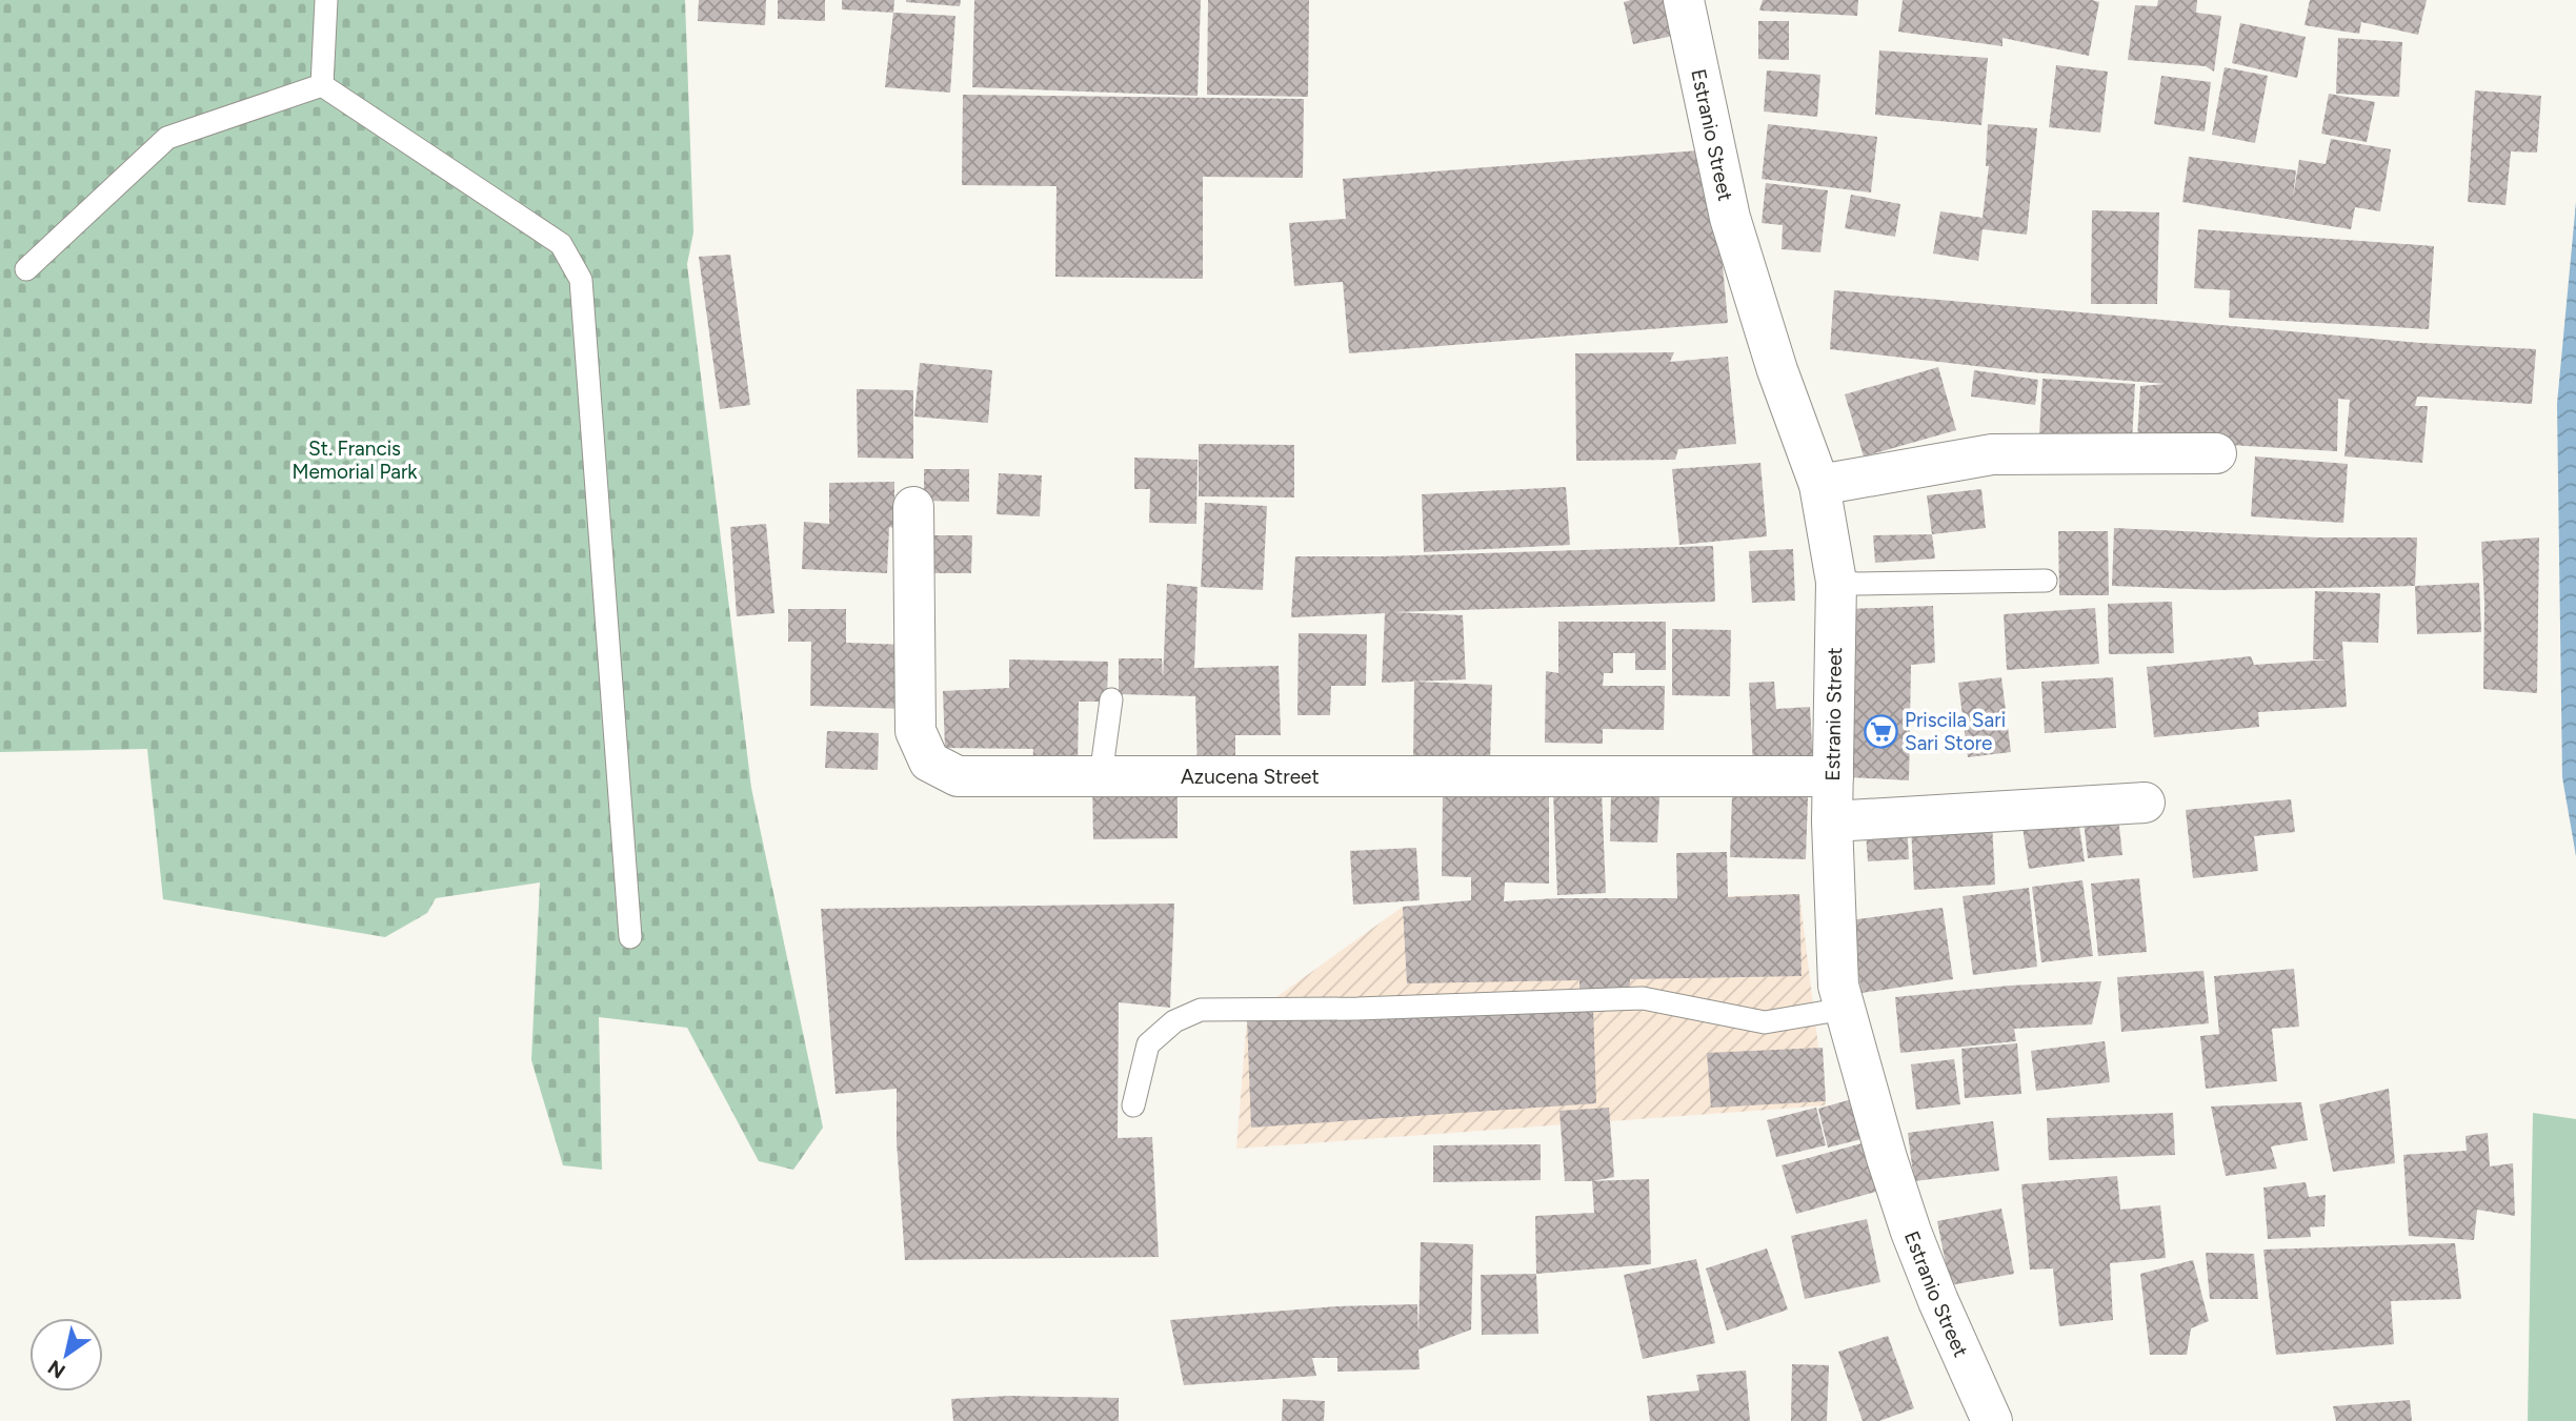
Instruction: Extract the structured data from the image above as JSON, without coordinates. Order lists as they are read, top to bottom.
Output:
{
  "streets": {
    "street": ["Estranio Street", "Azucena Street"]
  },
  "crossings": [
    ["Estranio Street", "Azucena Street"]
  ],
  "parks": ["St. Francis Memorial Park"],
  "places": {
    "supermarket": ["Priscila Sari Sari Store"]
  },
  "north": "bottom left"
}
